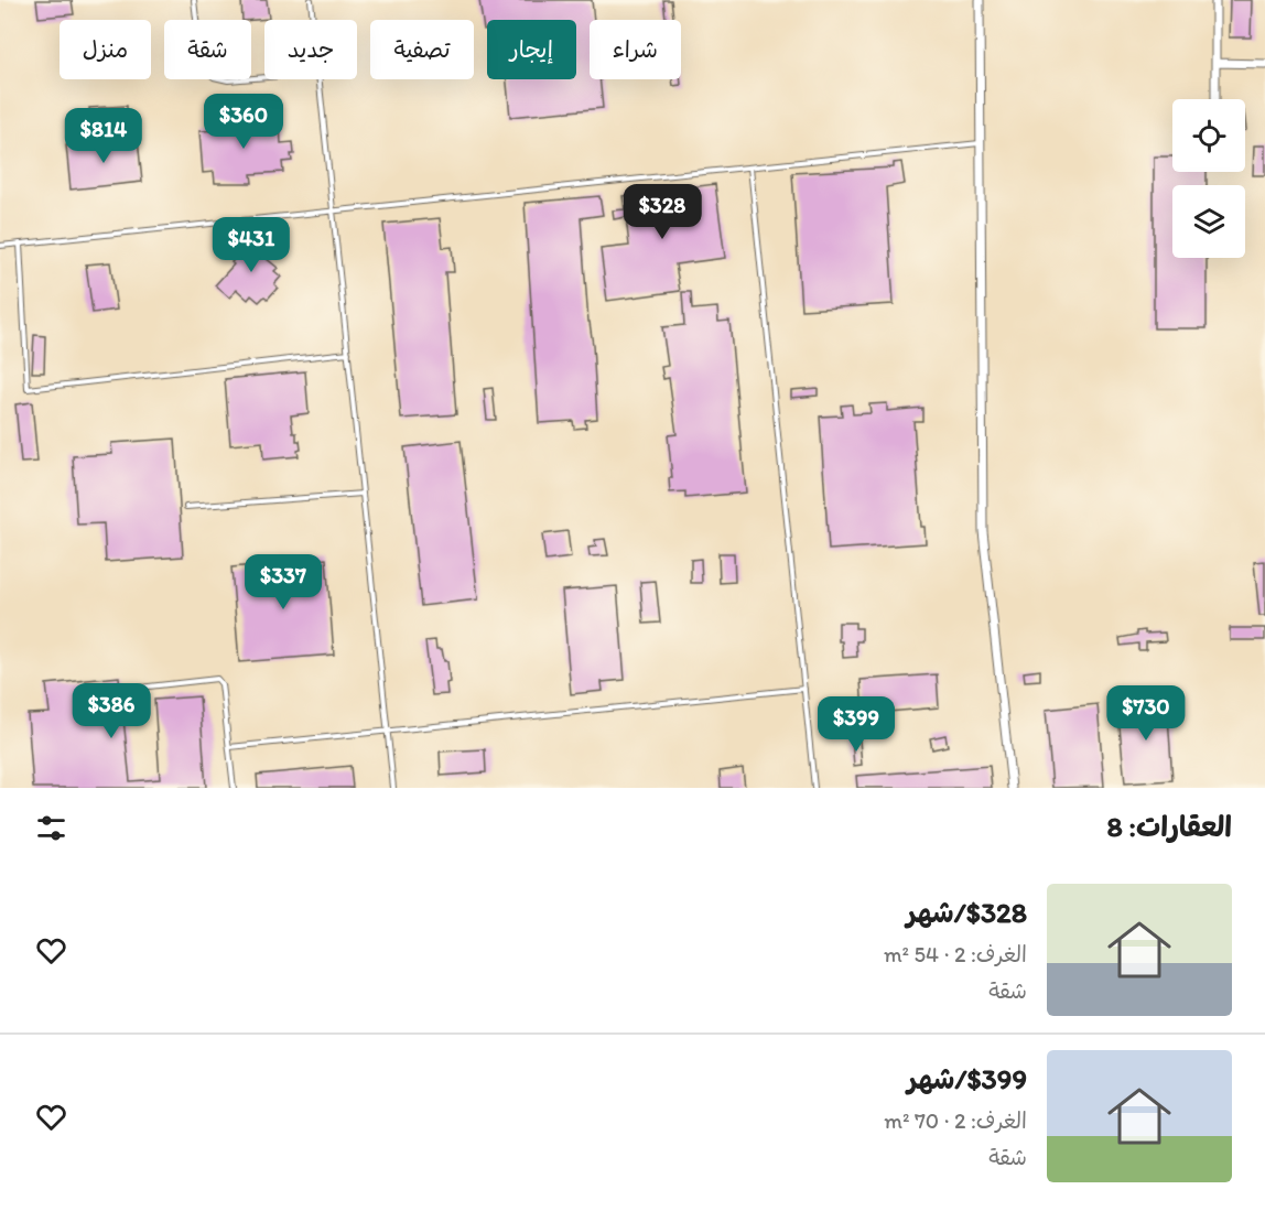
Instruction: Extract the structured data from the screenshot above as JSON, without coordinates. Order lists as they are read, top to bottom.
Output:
{
  "page": {
    "chip": [
      "شراء",
      "إيجار",
      "تصفية",
      "جديد",
      "شقة",
      "منزل"
    ],
    "price": [
      "$360",
      "$814",
      "$328",
      "$431",
      "$337",
      "$386",
      "$730",
      "$399"
    ],
    "heading": "العقارات: 8",
    "list": [
      {
        "name": "$328/شهر",
        "note": "الغرف: 2 · 54 m² · شقة"
      },
      {
        "name": "$399/شهر",
        "note": "الغرف: 2 · 70 m² · شقة"
      }
    ]
  }
}
